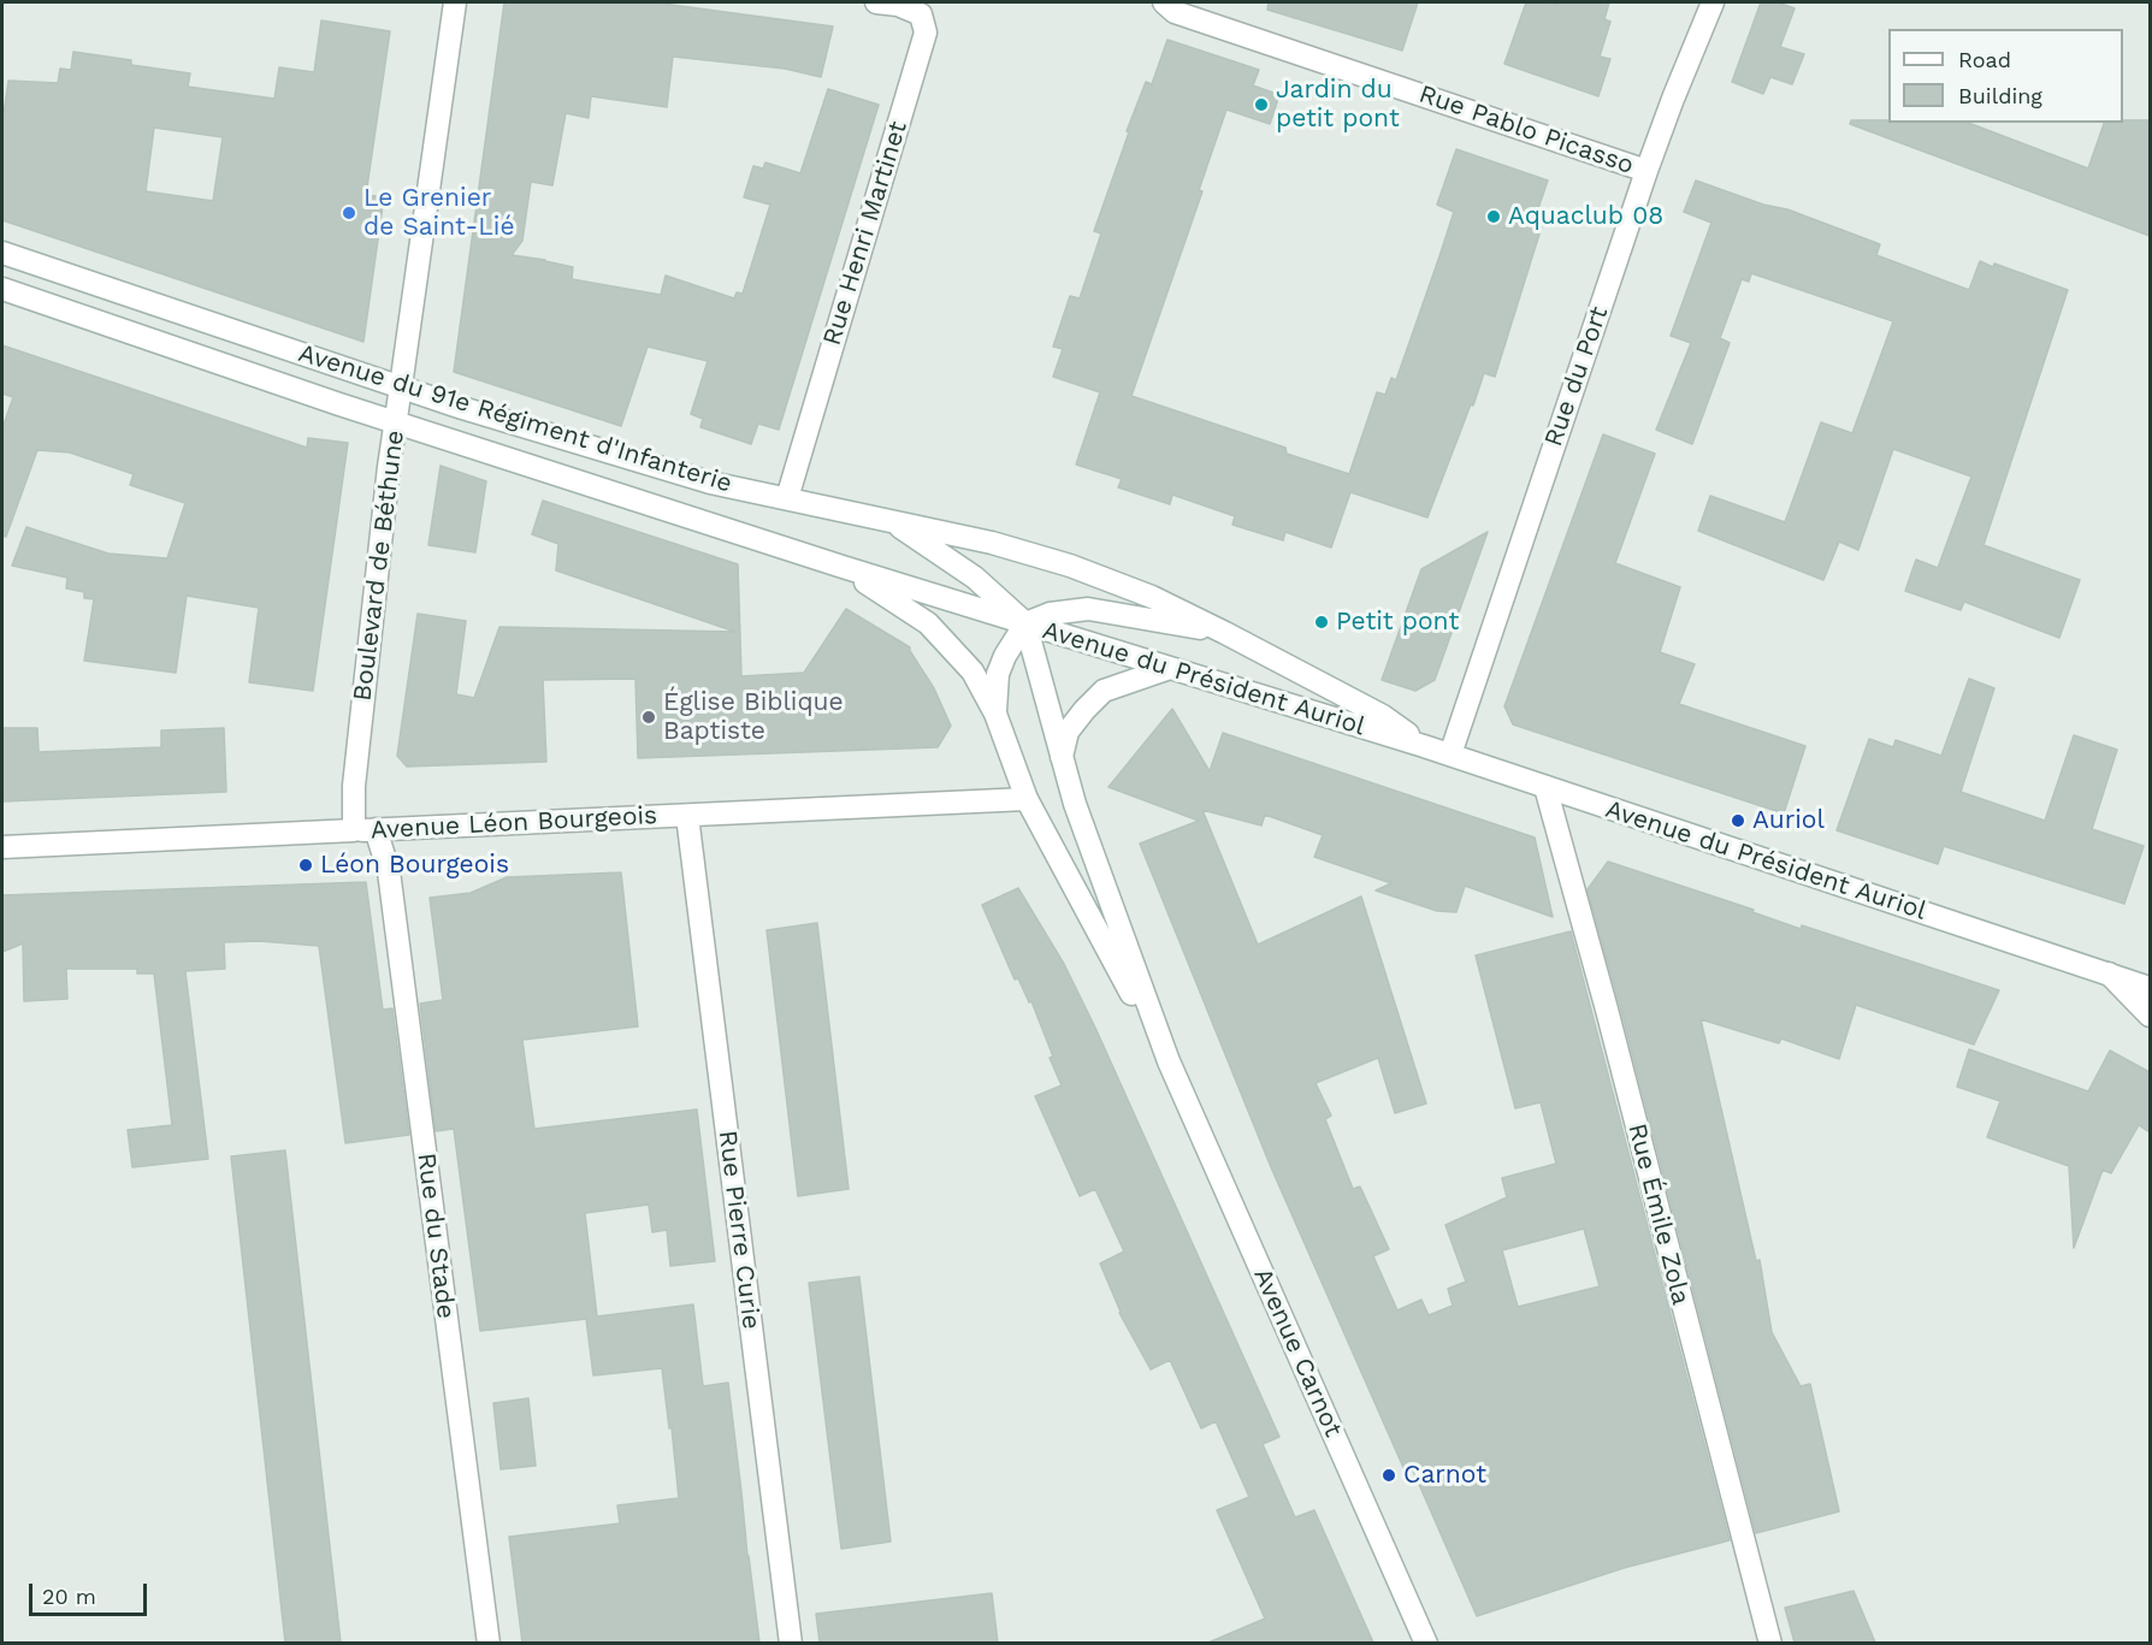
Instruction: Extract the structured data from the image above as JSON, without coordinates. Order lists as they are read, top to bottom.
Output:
{
  "streets": {
    "street": [
      "Rue Pablo Picasso",
      "Rue Henri Martinet",
      "Rue du Port",
      "Avenue du 91e Régiment d'Infanterie",
      "Boulevard de Béthune",
      "Avenue du Président Auriol",
      "Avenue Léon Bourgeois",
      "Rue Émile Zola",
      "Rue Pierre Curie",
      "Rue du Stade",
      "Avenue Carnot"
    ]
  },
  "crossings": [
    ["Rue Pablo Picasso", "Rue du Port"],
    ["Rue Henri Martinet", "Avenue du 91e Régiment d'Infanterie"],
    ["Rue du Port", "Avenue du Président Auriol"],
    ["Avenue du 91e Régiment d'Infanterie", "Boulevard de Béthune"],
    ["Avenue du 91e Régiment d'Infanterie", "Avenue du Président Auriol"],
    ["Avenue du 91e Régiment d'Infanterie", "Avenue Carnot"],
    ["Boulevard de Béthune", "Avenue Léon Bourgeois"],
    ["Boulevard de Béthune", "Rue du Stade"],
    ["Avenue du Président Auriol", "Rue Émile Zola"],
    ["Avenue du Président Auriol", "Avenue Carnot"],
    ["Avenue Léon Bourgeois", "Rue Pierre Curie"],
    ["Avenue Léon Bourgeois", "Rue du Stade"],
    ["Avenue Léon Bourgeois", "Avenue Carnot"]
  ],
  "places": [
    "Jardin du petit pont",
    "Le Grenier de Saint-Lié",
    "Aquaclub 08",
    "Petit pont",
    "Église Biblique Baptiste",
    "Auriol",
    "Léon Bourgeois",
    "Carnot"
  ],
  "legend": ["Road", "Building"],
  "scale_bar": "20 m"
}
